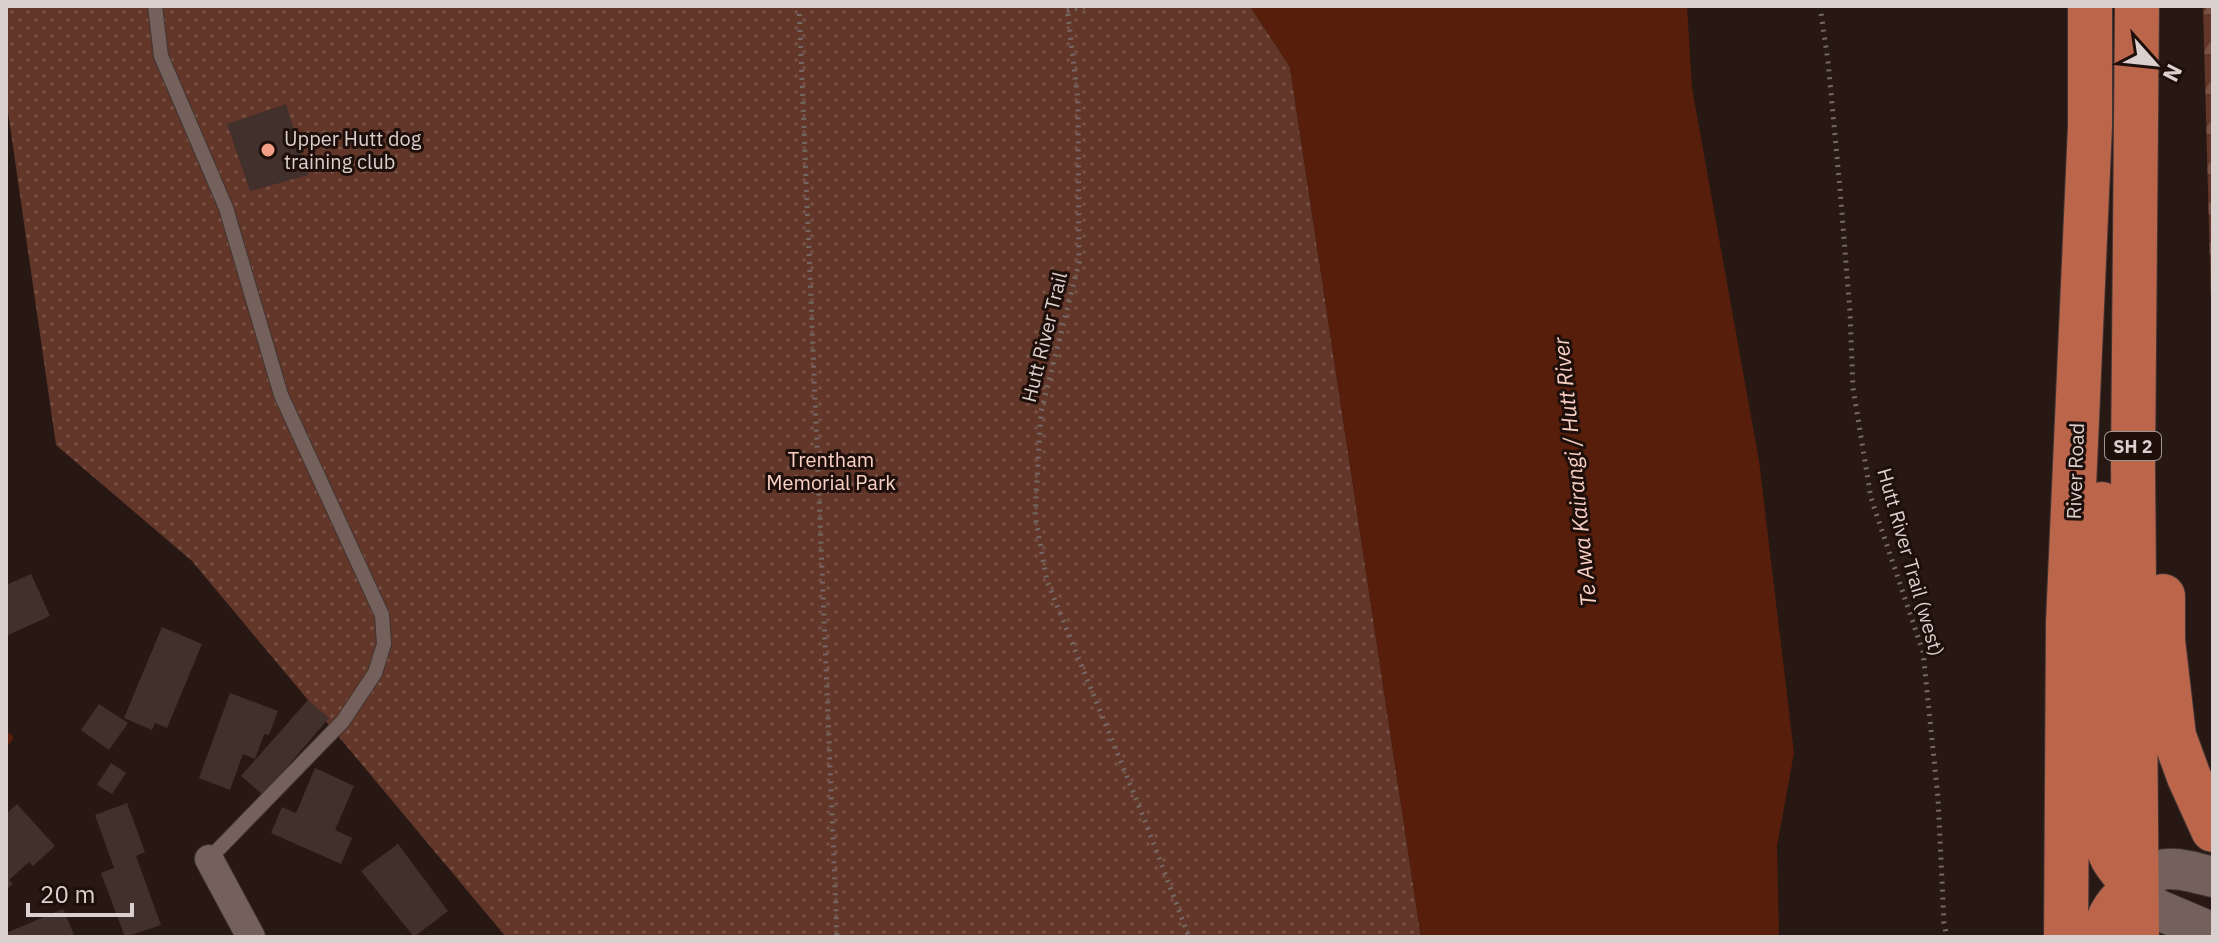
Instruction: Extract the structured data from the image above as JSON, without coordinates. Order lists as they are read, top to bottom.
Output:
{
  "streets": {
    "highway": ["SH 2", "River Road"],
    "path": ["Hutt River Trail", "Hutt River Trail (west)"]
  },
  "water": ["Te Awa Kairangi / Hutt River"],
  "parks": ["Trentham Memorial Park"],
  "places": ["Upper Hutt dog training club"],
  "scale_bar": "20 m",
  "north": "bottom right"
}
